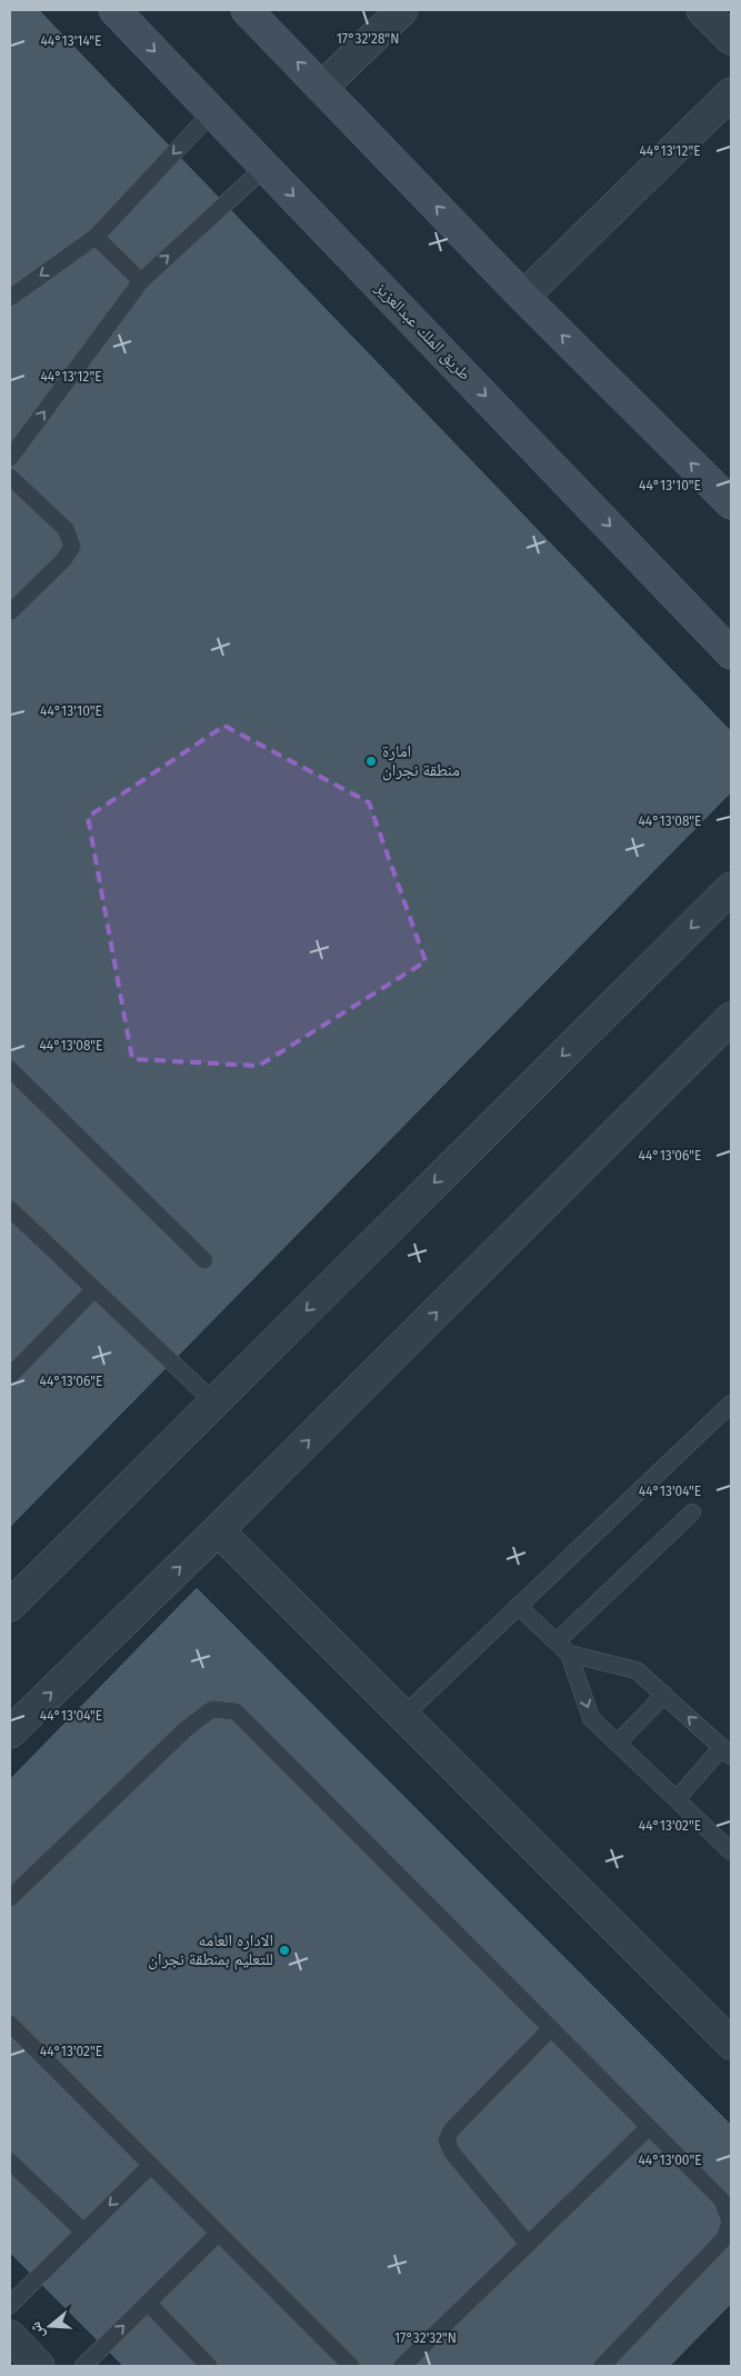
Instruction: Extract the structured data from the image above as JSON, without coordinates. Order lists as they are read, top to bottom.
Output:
{
  "streets": {
    "main road": ["طريق الملك عبدالعزيز"]
  },
  "places": ["امارة منطقة نجران", "الاداره العامه للتعليم بمنطقة نجران"],
  "north": "left",
  "coordinates": [
    "17°32'28\"N",
    "44°13'14\"E",
    "44°13'12\"E",
    "44°13'10\"E",
    "44°13'08\"E",
    "44°13'06\"E",
    "44°13'04\"E",
    "44°13'02\"E",
    "44°13'00\"E",
    "17°32'32\"N"
  ]
}
